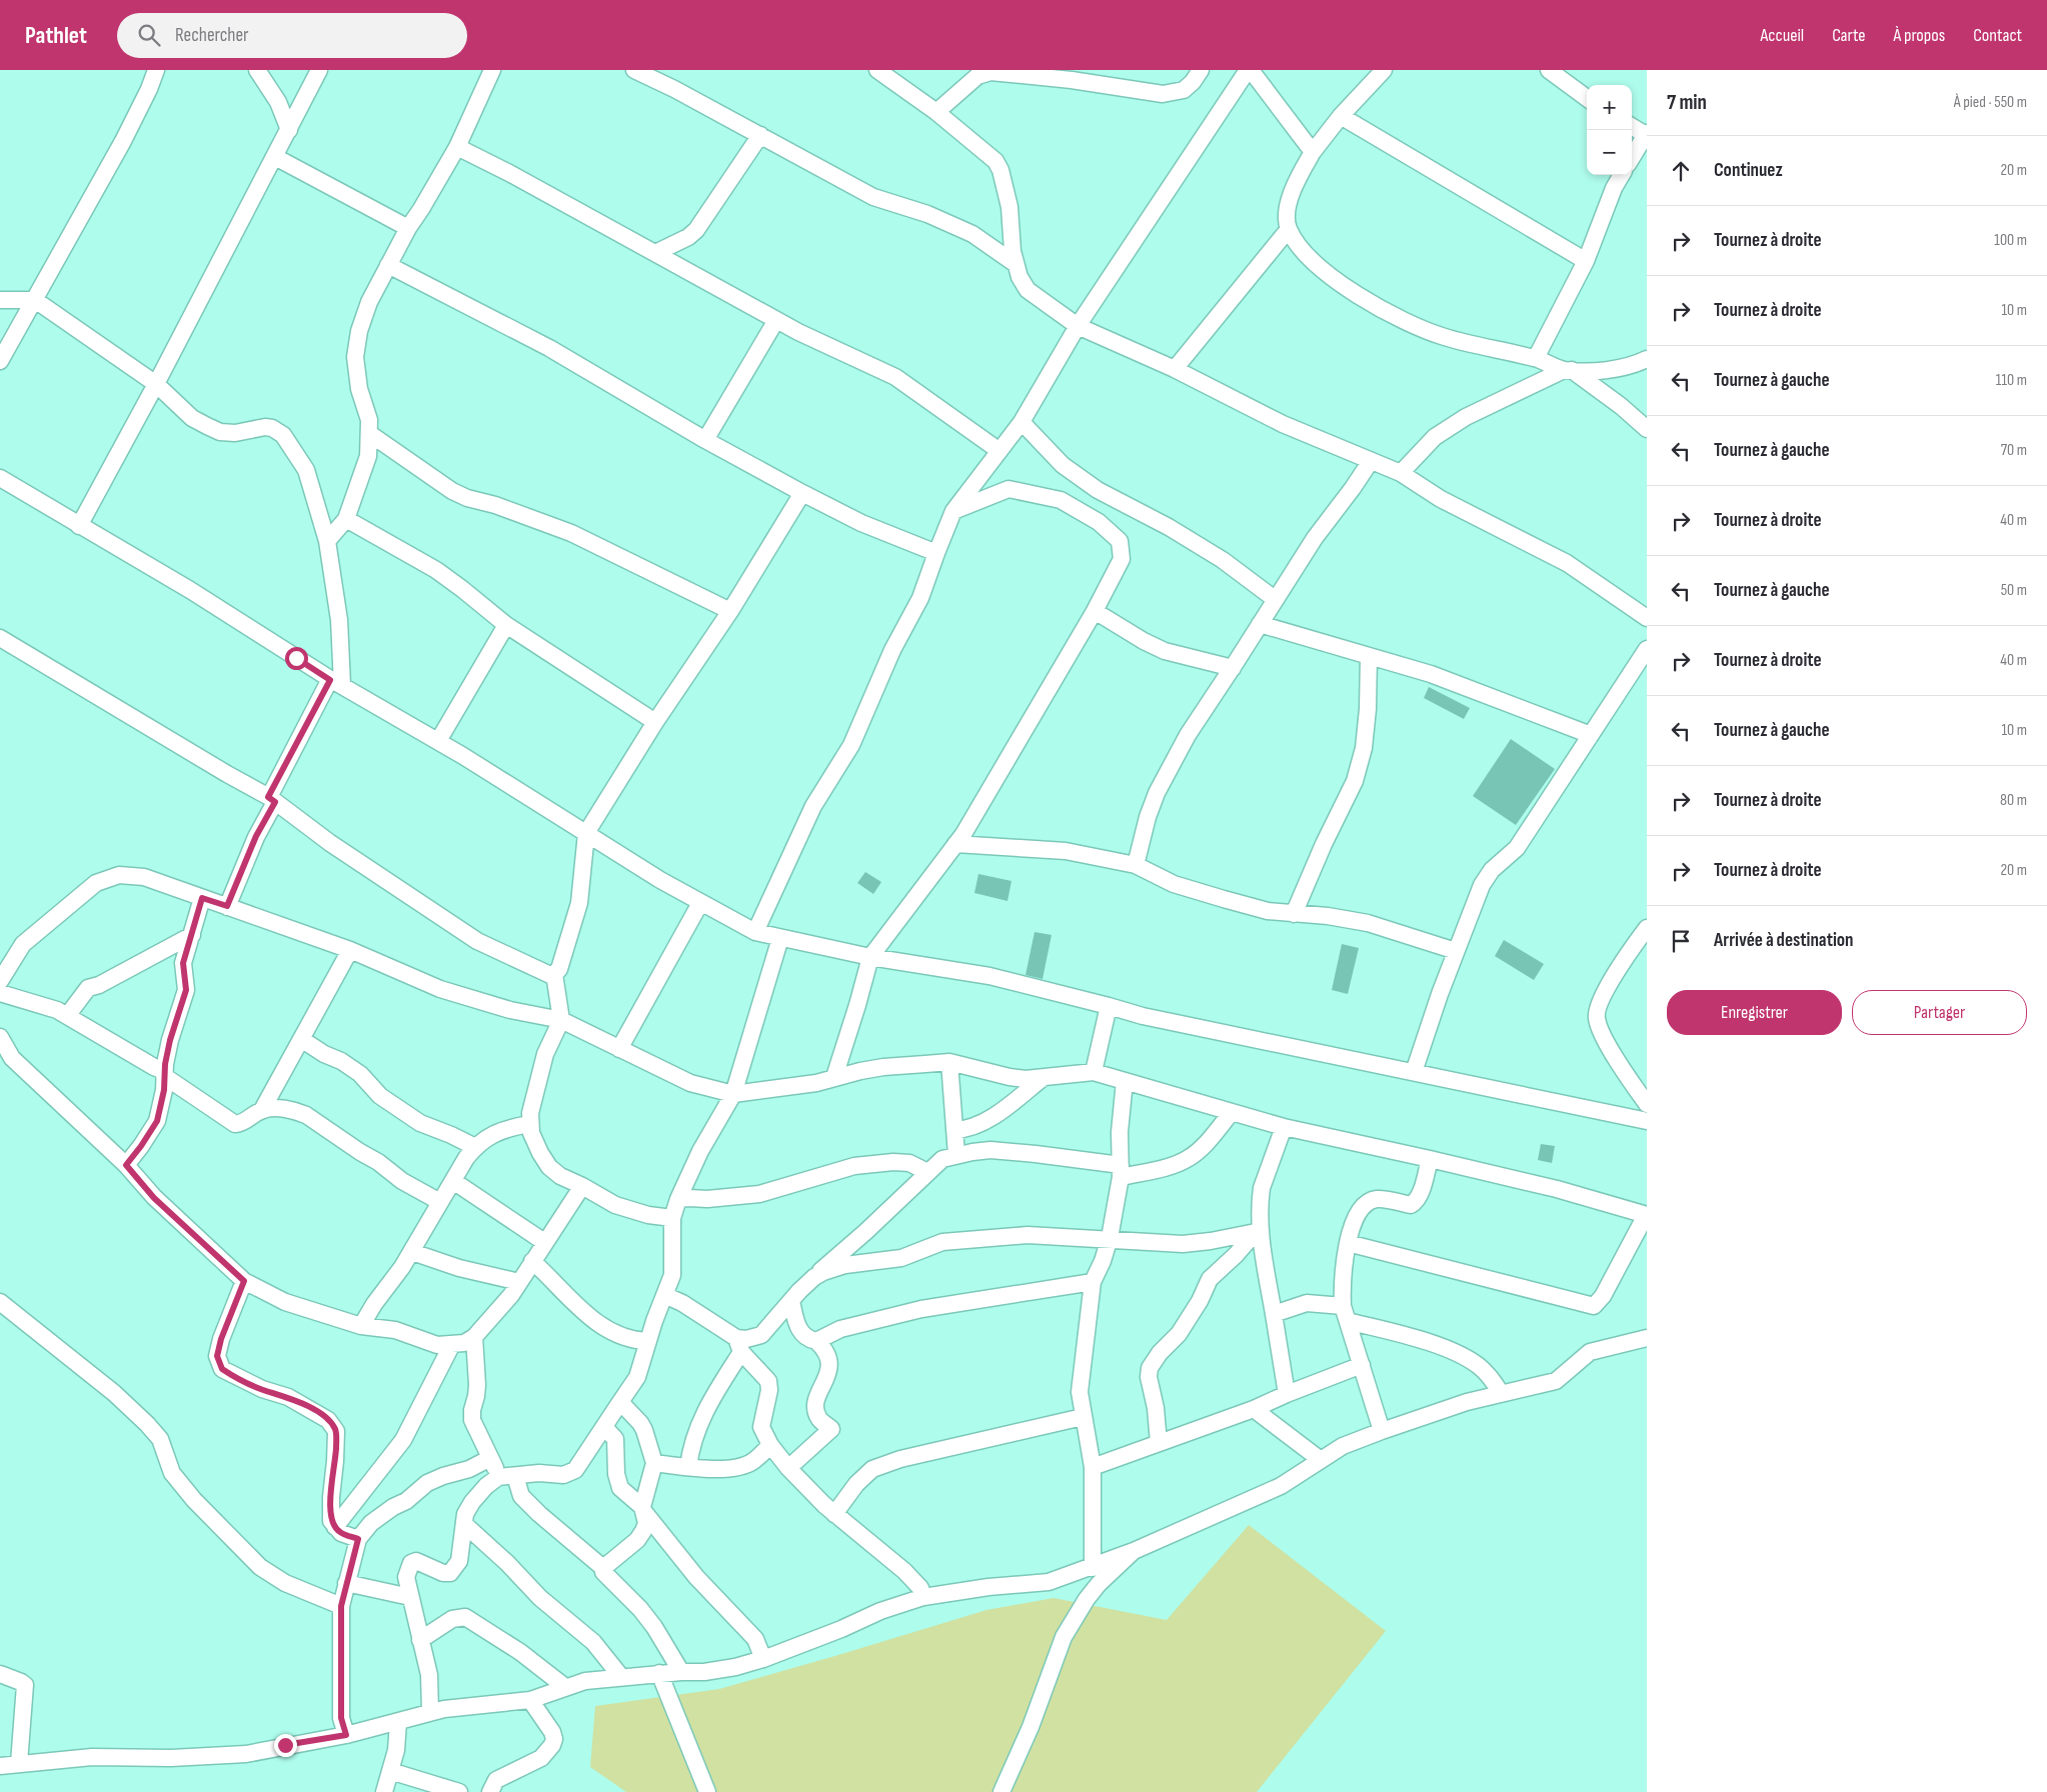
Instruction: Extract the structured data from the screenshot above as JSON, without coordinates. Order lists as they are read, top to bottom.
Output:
{
  "page": {
    "header": "Pathlet",
    "search": "Rechercher",
    "nav": [
      "Accueil",
      "Carte",
      "À propos",
      "Contact"
    ],
    "heading": ["7 min", "À pied · 550 m"],
    "map_buttons": ["+", "−"],
    "list": [
      ["Continuez", "20 m"],
      ["Tournez à droite", "100 m"],
      ["Tournez à droite", "10 m"],
      ["Tournez à gauche", "110 m"],
      ["Tournez à gauche", "70 m"],
      ["Tournez à droite", "40 m"],
      ["Tournez à gauche", "50 m"],
      ["Tournez à droite", "40 m"],
      ["Tournez à gauche", "10 m"],
      ["Tournez à droite", "80 m"],
      ["Tournez à droite", "20 m"],
      "Arrivée à destination"
    ],
    "buttons": ["Enregistrer", "Partager"]
  }
}
